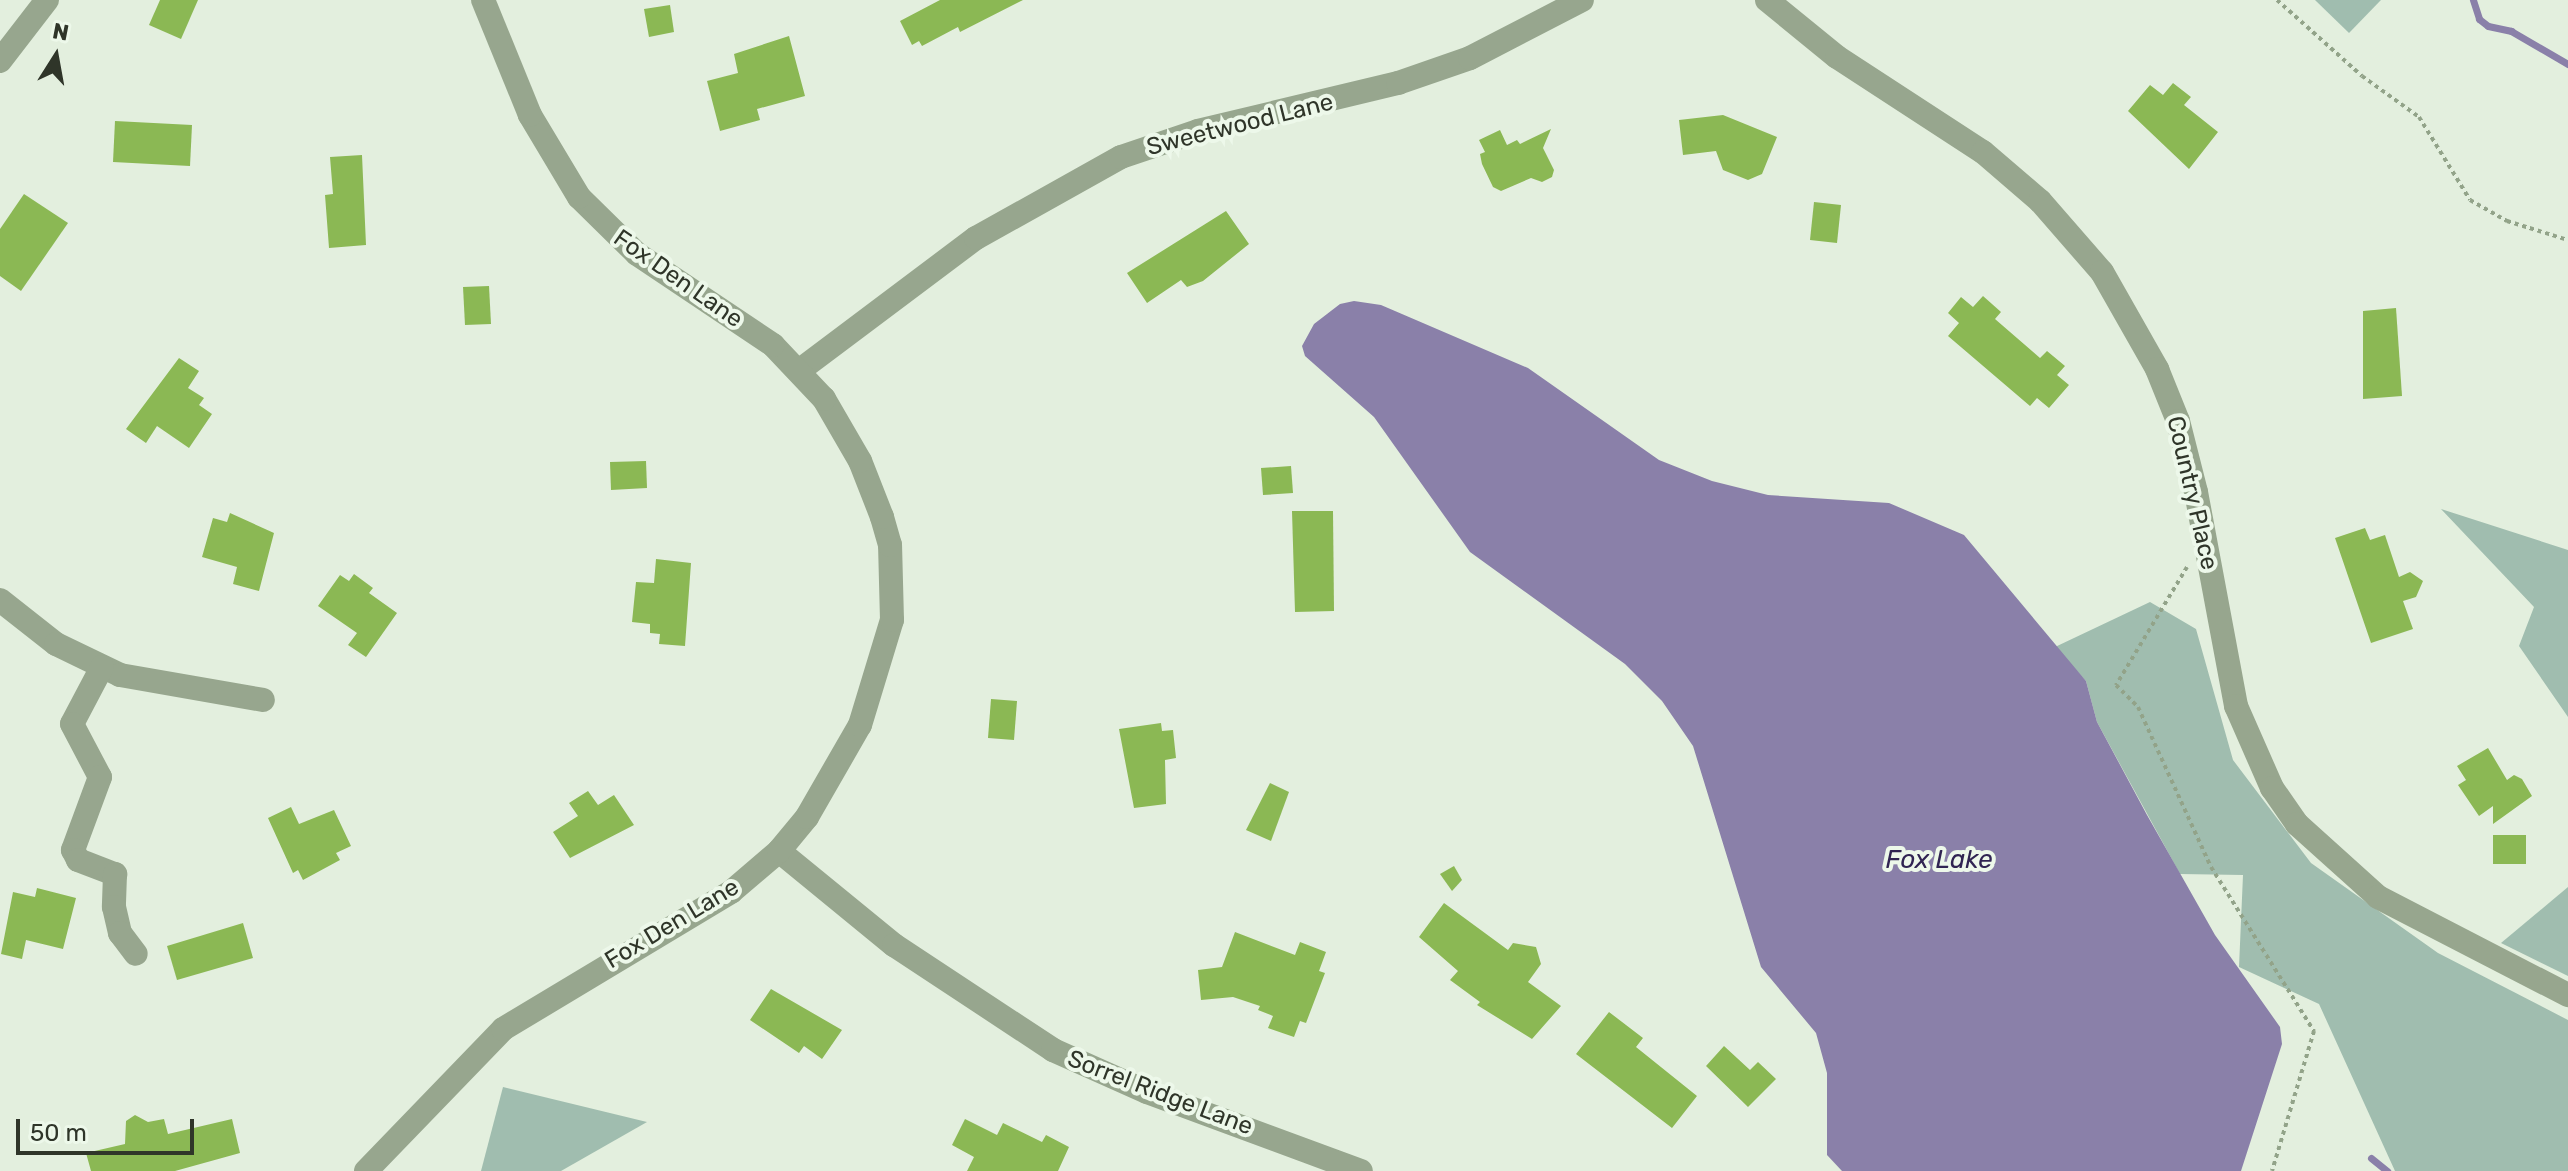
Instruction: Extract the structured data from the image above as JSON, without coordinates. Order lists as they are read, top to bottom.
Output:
{
  "streets": {
    "street": [
      "Sweetwood Lane",
      "Fox Den Lane",
      "Country Place",
      "Sorrel Ridge Lane"
    ]
  },
  "crossings": [
    ["Sweetwood Lane", "Fox Den Lane"],
    ["Fox Den Lane", "Sorrel Ridge Lane"]
  ],
  "water": ["Fox Lake"],
  "scale_bar": "50 m",
  "north": "top"
}
